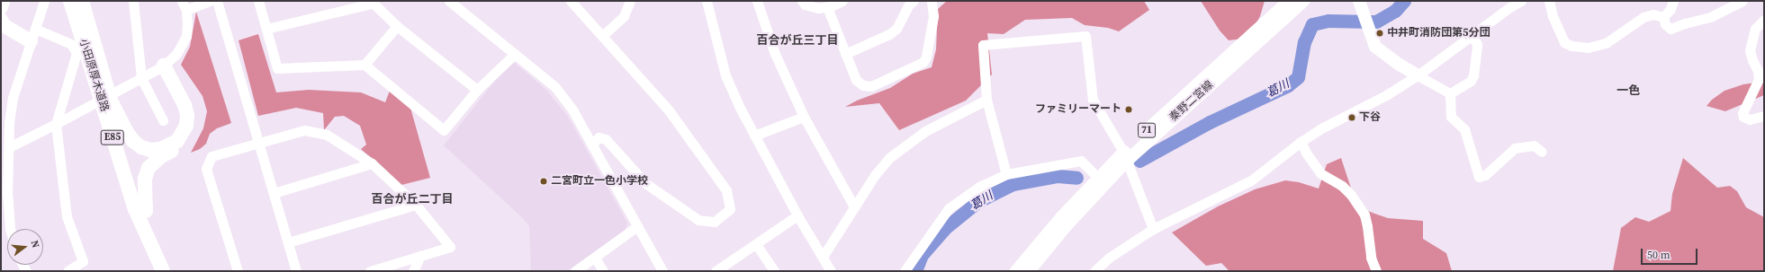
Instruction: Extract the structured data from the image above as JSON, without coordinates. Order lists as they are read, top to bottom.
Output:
{
  "streets": {
    "highway": ["小田原厚木道路", "E85"],
    "main road": ["秦野二宮線", "71"]
  },
  "districts": ["百合が丘三丁目", "一色", "百合が丘二丁目"],
  "water": ["葛川"],
  "places": [
    "中井町消防団第5分団",
    "ファミリーマート",
    "下谷",
    "二宮町立一色小学校"
  ],
  "scale_bar": "50 m",
  "north": "right"
}
